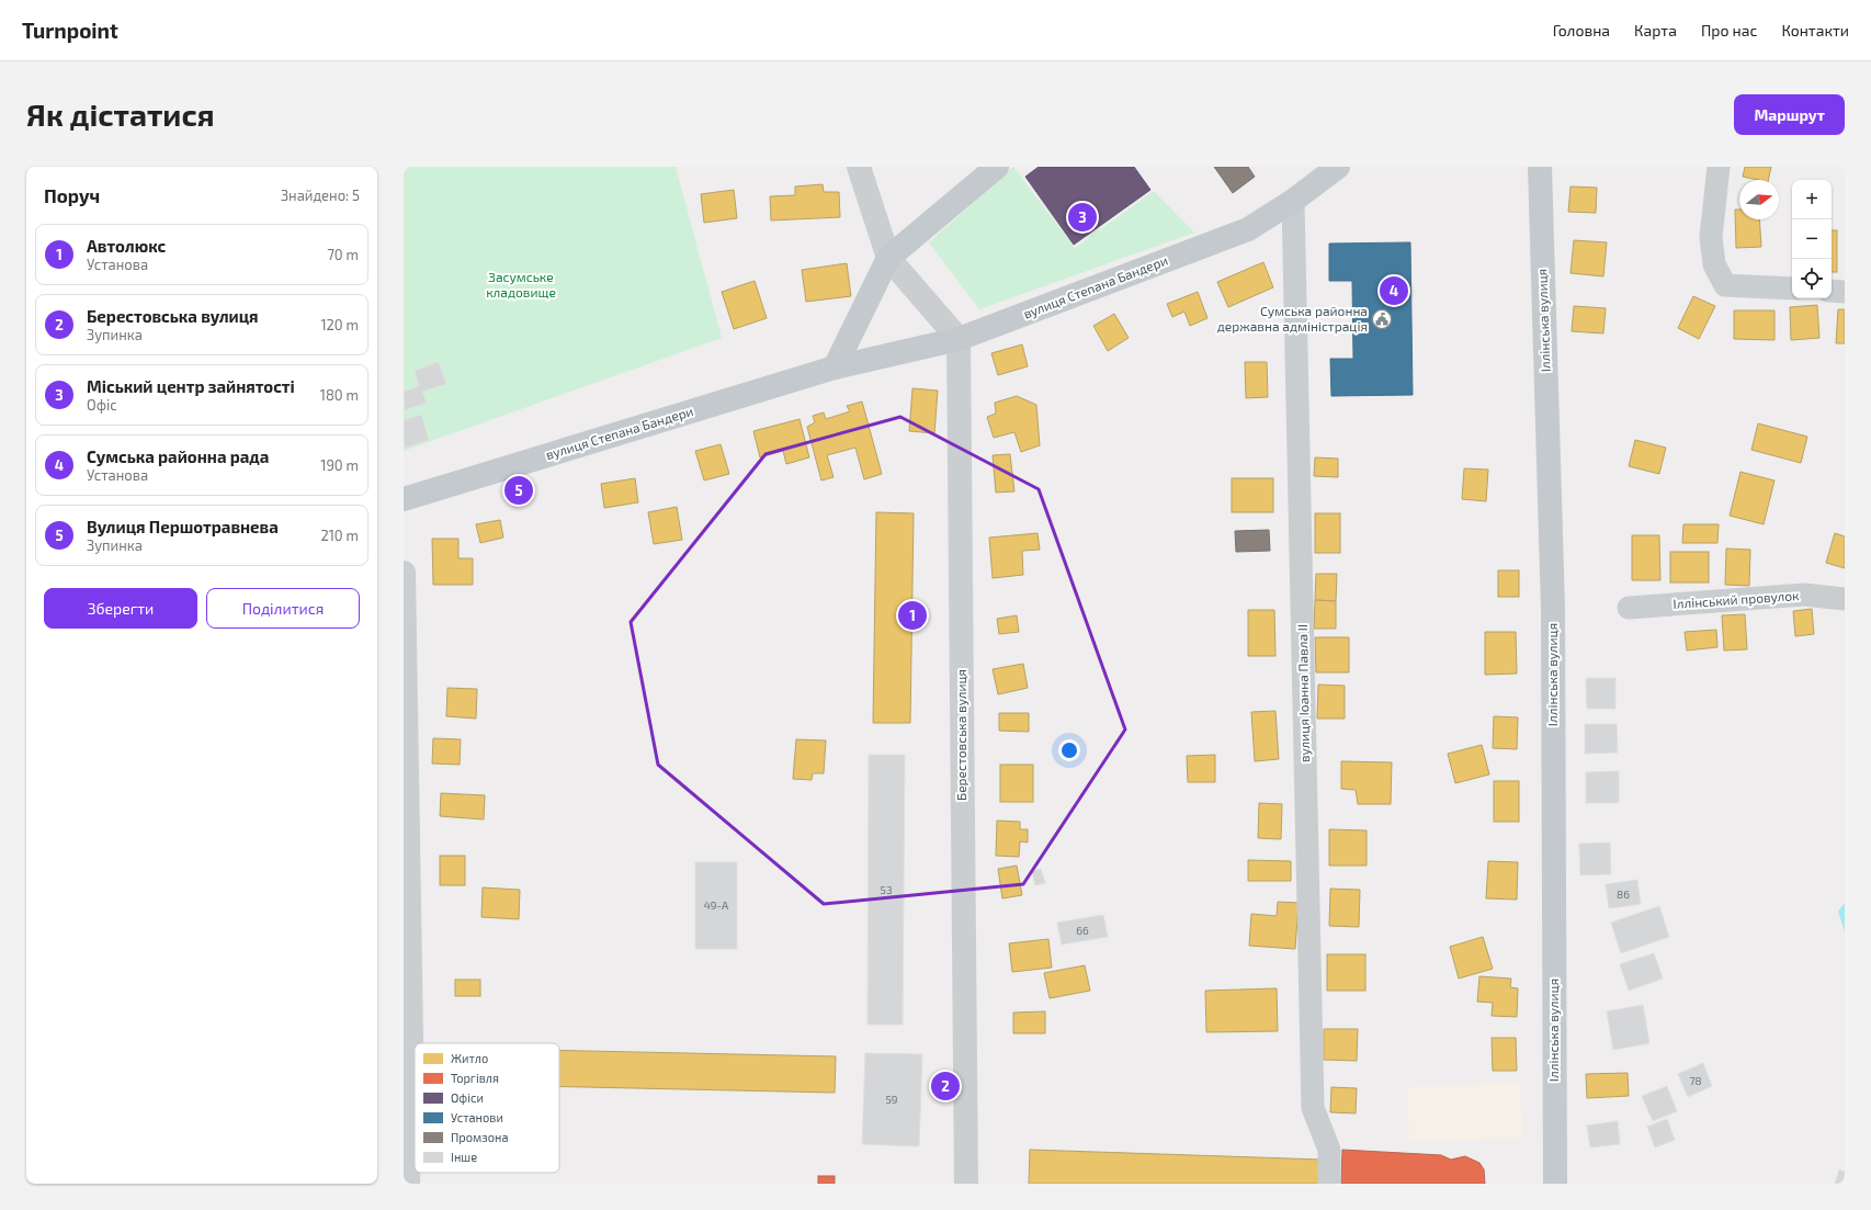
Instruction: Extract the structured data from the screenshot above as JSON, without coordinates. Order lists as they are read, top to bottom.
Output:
{
  "streets": {
    "main road": ["вулиця Степана Бандери", "Іллінська вулиця"],
    "street": ["Іллінський провулок", "вулиця Іоанна Павла II", "Берестовська вулиця"]
  },
  "crossings": [
    ["вулиця Степана Бандери", "вулиця Іоанна Павла II"],
    ["вулиця Степана Бандери", "Берестовська вулиця"]
  ],
  "parks": ["Засумське кладовище"],
  "places": {
    "public building": ["Сумська районна державна адміністрація"]
  },
  "house_numbers": [
    "53",
    "86",
    "49-А",
    "66",
    "78",
    "59"
  ],
  "legend": [
    "Житло",
    "Торгівля",
    "Офіси",
    "Установи",
    "Промзона",
    "Інше"
  ],
  "north": "right",
  "page": {
    "header": "Turnpoint",
    "nav": [
      "Головна",
      "Карта",
      "Про нас",
      "Контакти"
    ],
    "buttons": [
      "Маршрут",
      ["Зберегти", "Поділитися"]
    ],
    "title": "Як дістатися",
    "heading": ["Поруч", "Знайдено: 5"],
    "map_buttons": ["+", "−"],
    "pins": [
      "3",
      "4",
      "5",
      "1",
      "2"
    ],
    "list": [
      {
        "mark": "1",
        "name": "Автолюкс",
        "note": "Установа",
        "value": "70 m"
      },
      {
        "mark": "2",
        "name": "Берестовська вулиця",
        "note": "Зупинка",
        "value": "120 m"
      },
      {
        "mark": "3",
        "name": "Міський центр зайнятості",
        "note": "Офіс",
        "value": "180 m"
      },
      {
        "mark": "4",
        "name": "Сумська районна рада",
        "note": "Установа",
        "value": "190 m"
      },
      {
        "mark": "5",
        "name": "Вулиця Першотравнева",
        "note": "Зупинка",
        "value": "210 m"
      }
    ]
  }
}
